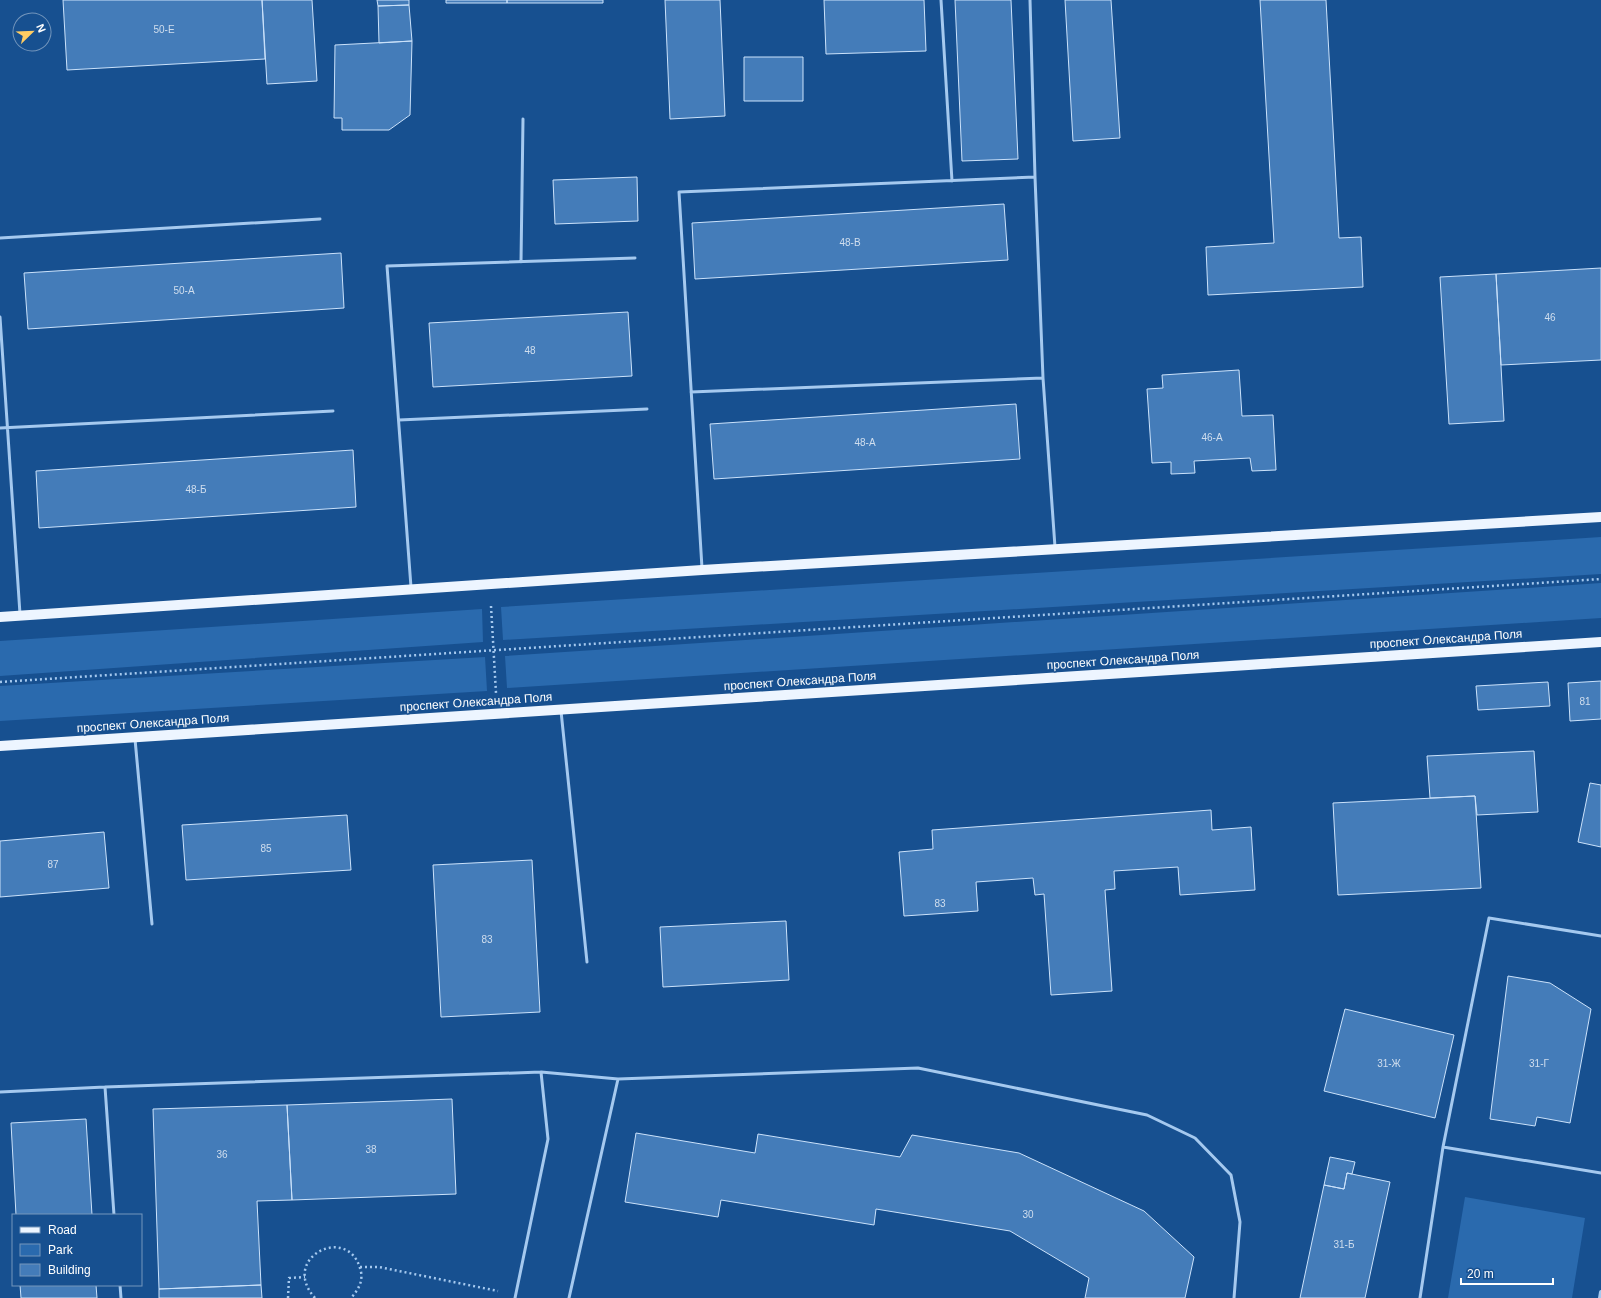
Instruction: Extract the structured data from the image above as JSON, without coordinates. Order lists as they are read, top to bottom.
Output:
{
  "streets": {
    "main road": ["проспект Олександра Поля"]
  },
  "house_numbers": [
    "50-Е",
    "48-В",
    "50-А",
    "46",
    "48",
    "46-А",
    "48-А",
    "48-Б",
    "81",
    "85",
    "87",
    "83",
    "83",
    "31-Ж",
    "31-Г",
    "38",
    "36",
    "30",
    "31-Б"
  ],
  "legend": ["Road", "Park", "Building"],
  "scale_bar": "20 m",
  "north": "top right"
}
